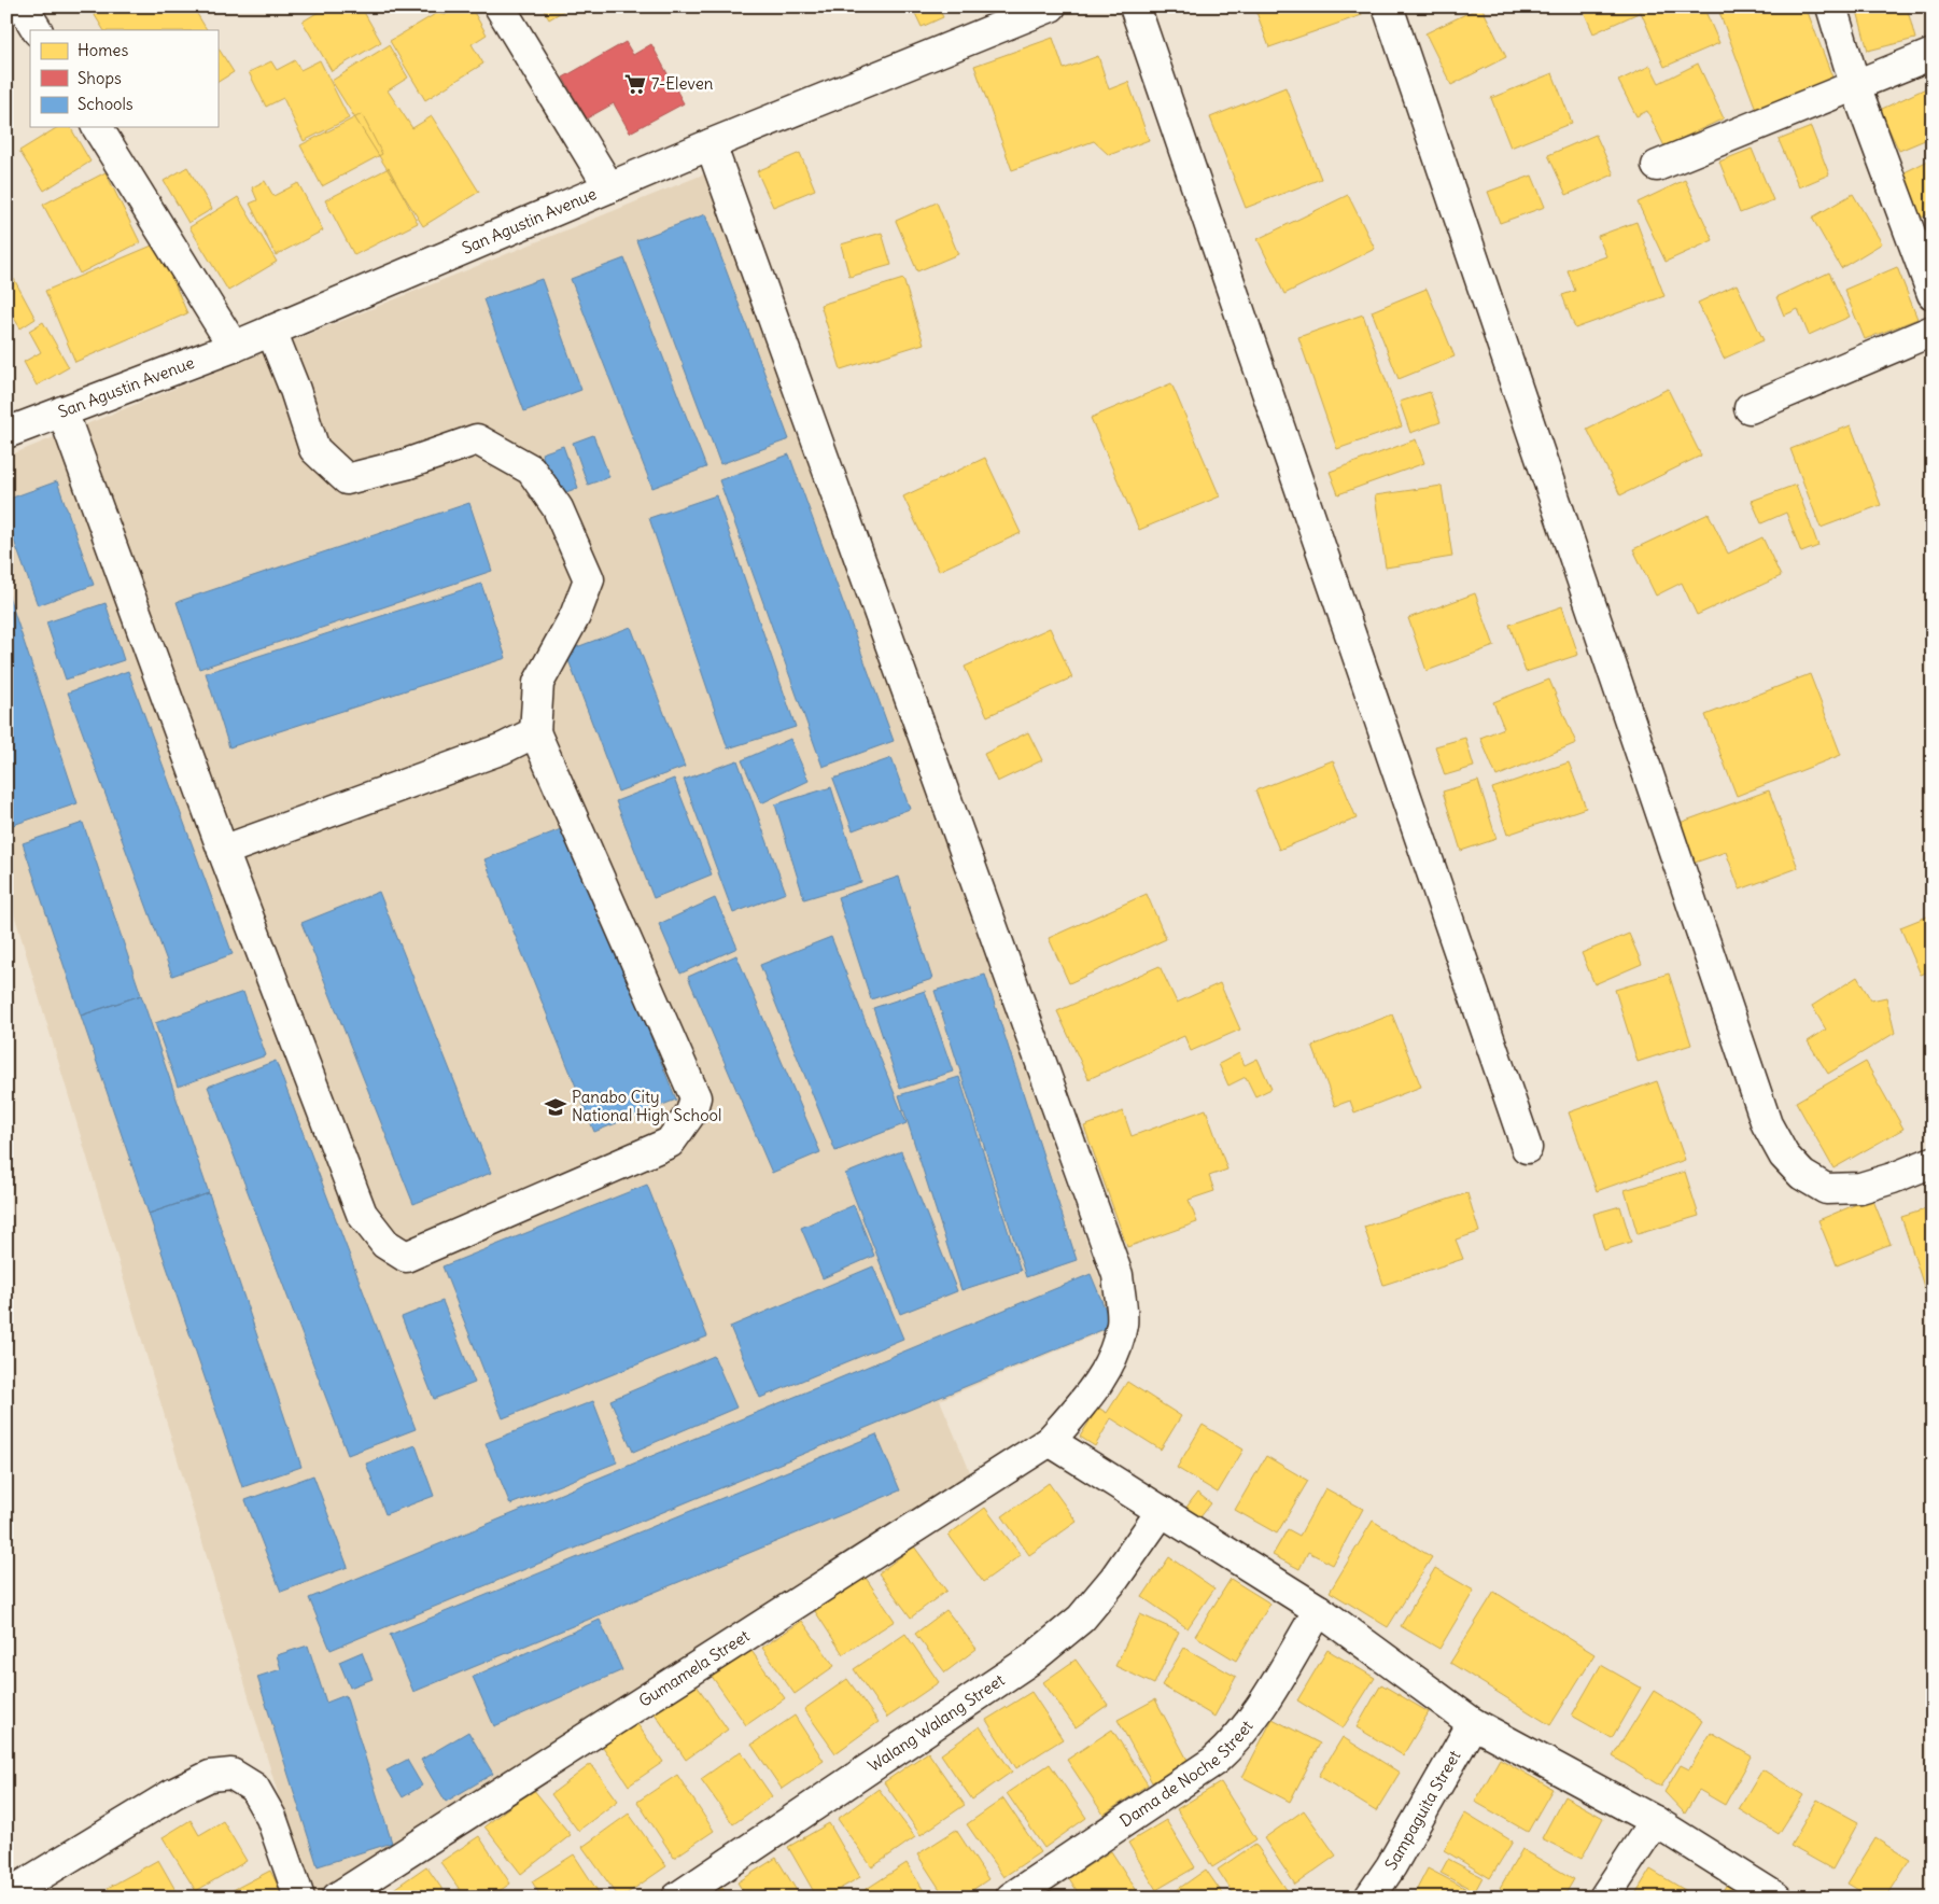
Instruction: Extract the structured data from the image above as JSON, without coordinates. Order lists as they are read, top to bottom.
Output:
{
  "streets": {
    "street": [
      "San Agustin Avenue",
      "Gumamela Street",
      "Walang Walang Street",
      "Dama de Noche Street",
      "Sampaguita Street"
    ]
  },
  "crossings": [
    ["San Agustin Avenue", "Gumamela Street"]
  ],
  "places": {
    "supermarket": ["7-Eleven"],
    "school or university": ["Panabo City National High School"]
  },
  "legend": ["Homes", "Shops", "Schools"]
}
